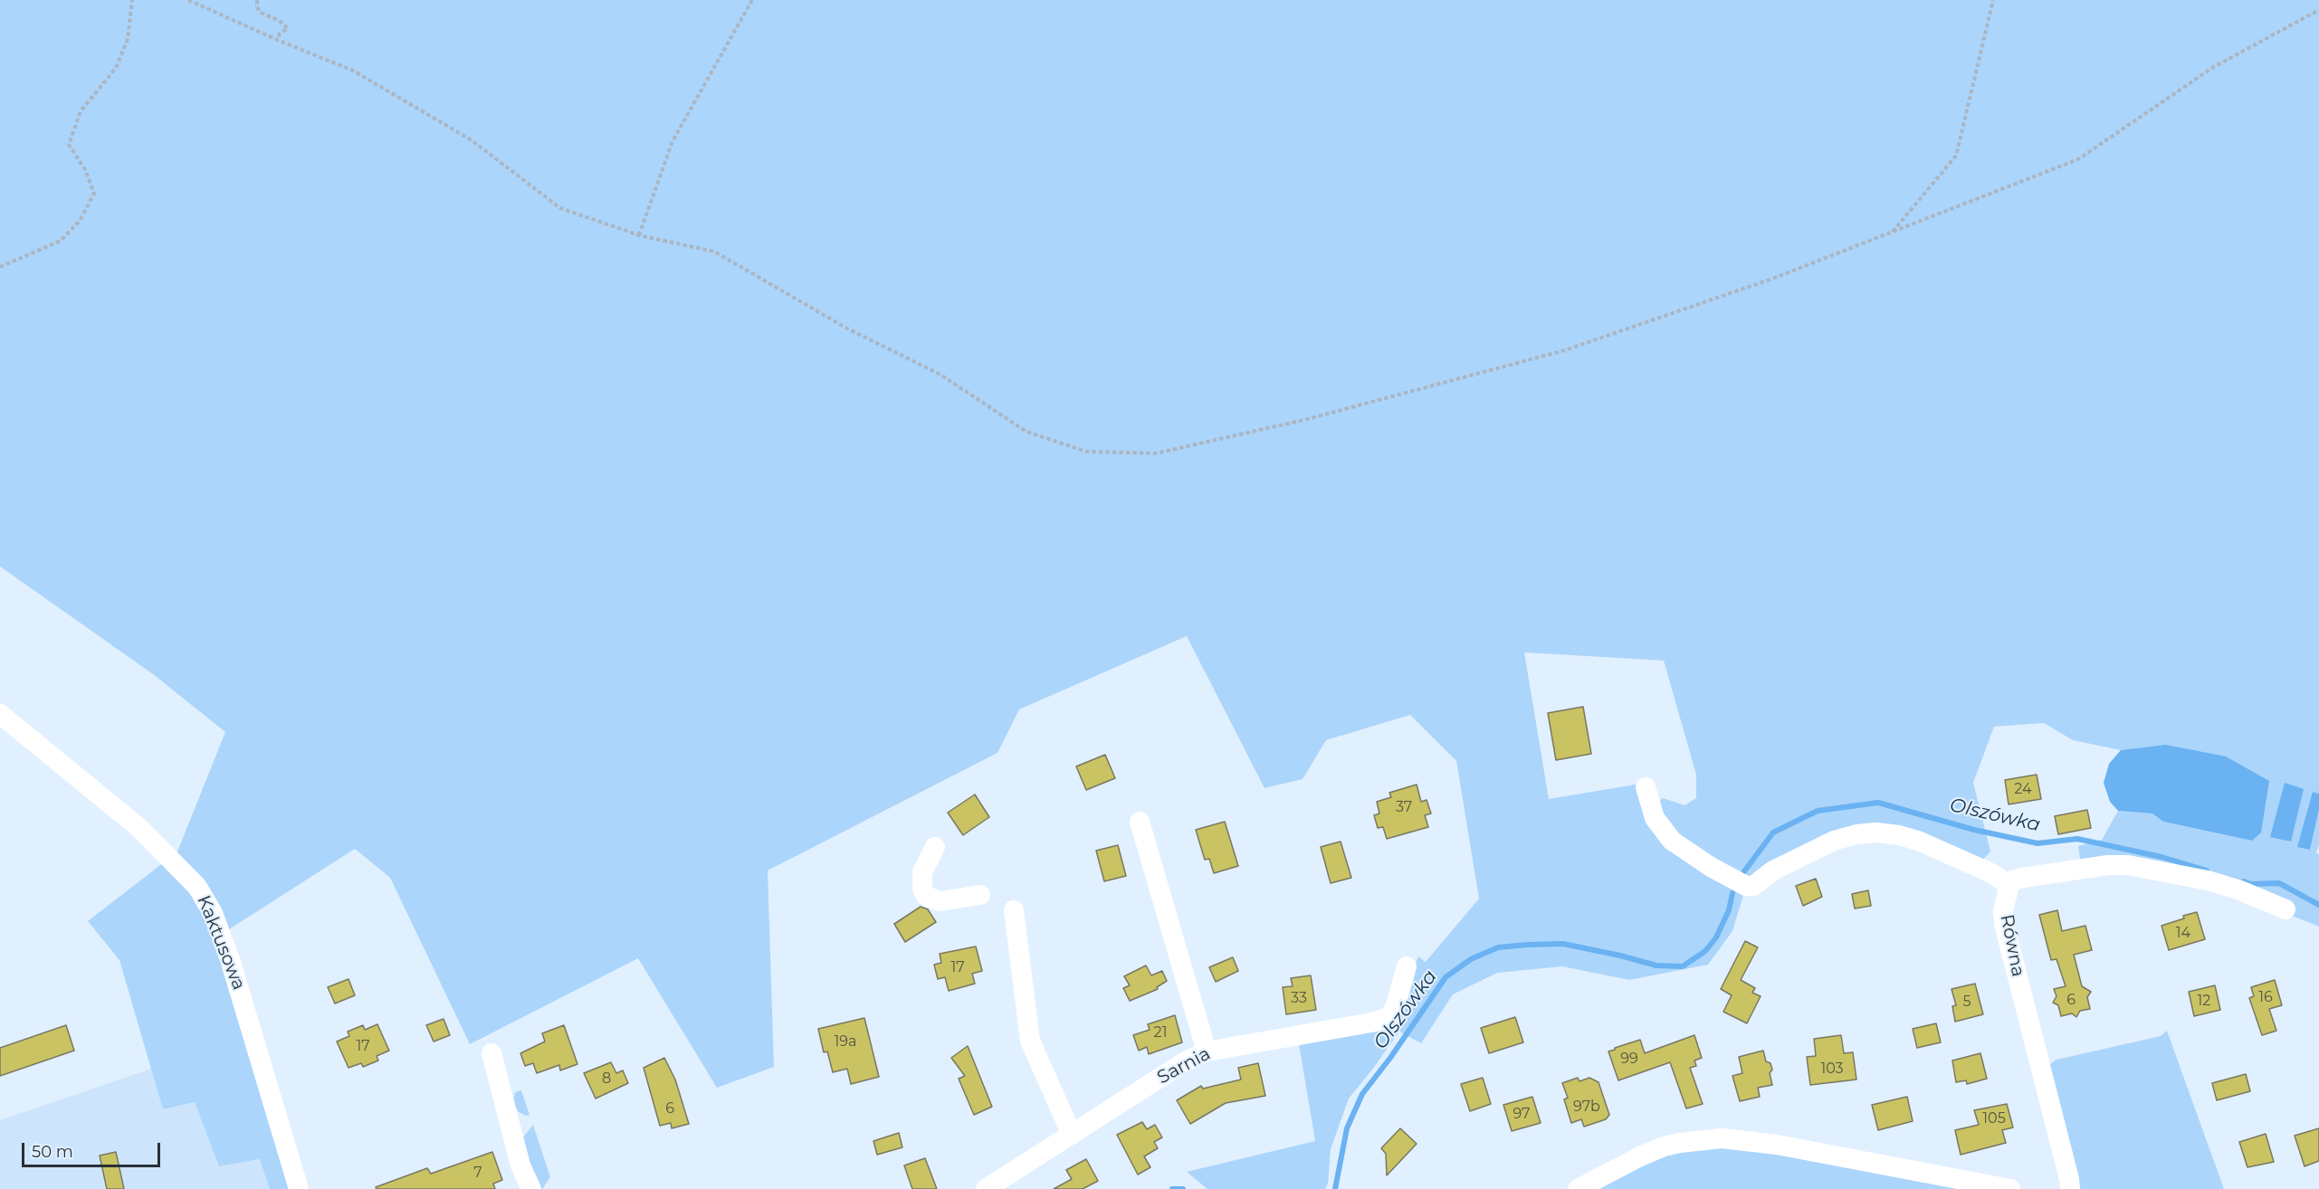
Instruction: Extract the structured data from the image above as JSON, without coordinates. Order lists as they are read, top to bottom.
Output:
{
  "streets": {
    "street": ["Kaktusowa", "Równa", "Sarnia"]
  },
  "water": ["Olszówka"],
  "house_numbers": [
    "24",
    "37",
    "14",
    "17",
    "16",
    "33",
    "6",
    "12",
    "5",
    "21",
    "19a",
    "17",
    "99",
    "103",
    "8",
    "97b",
    "6",
    "97",
    "105",
    "7"
  ],
  "scale_bar": "50 m"
}
